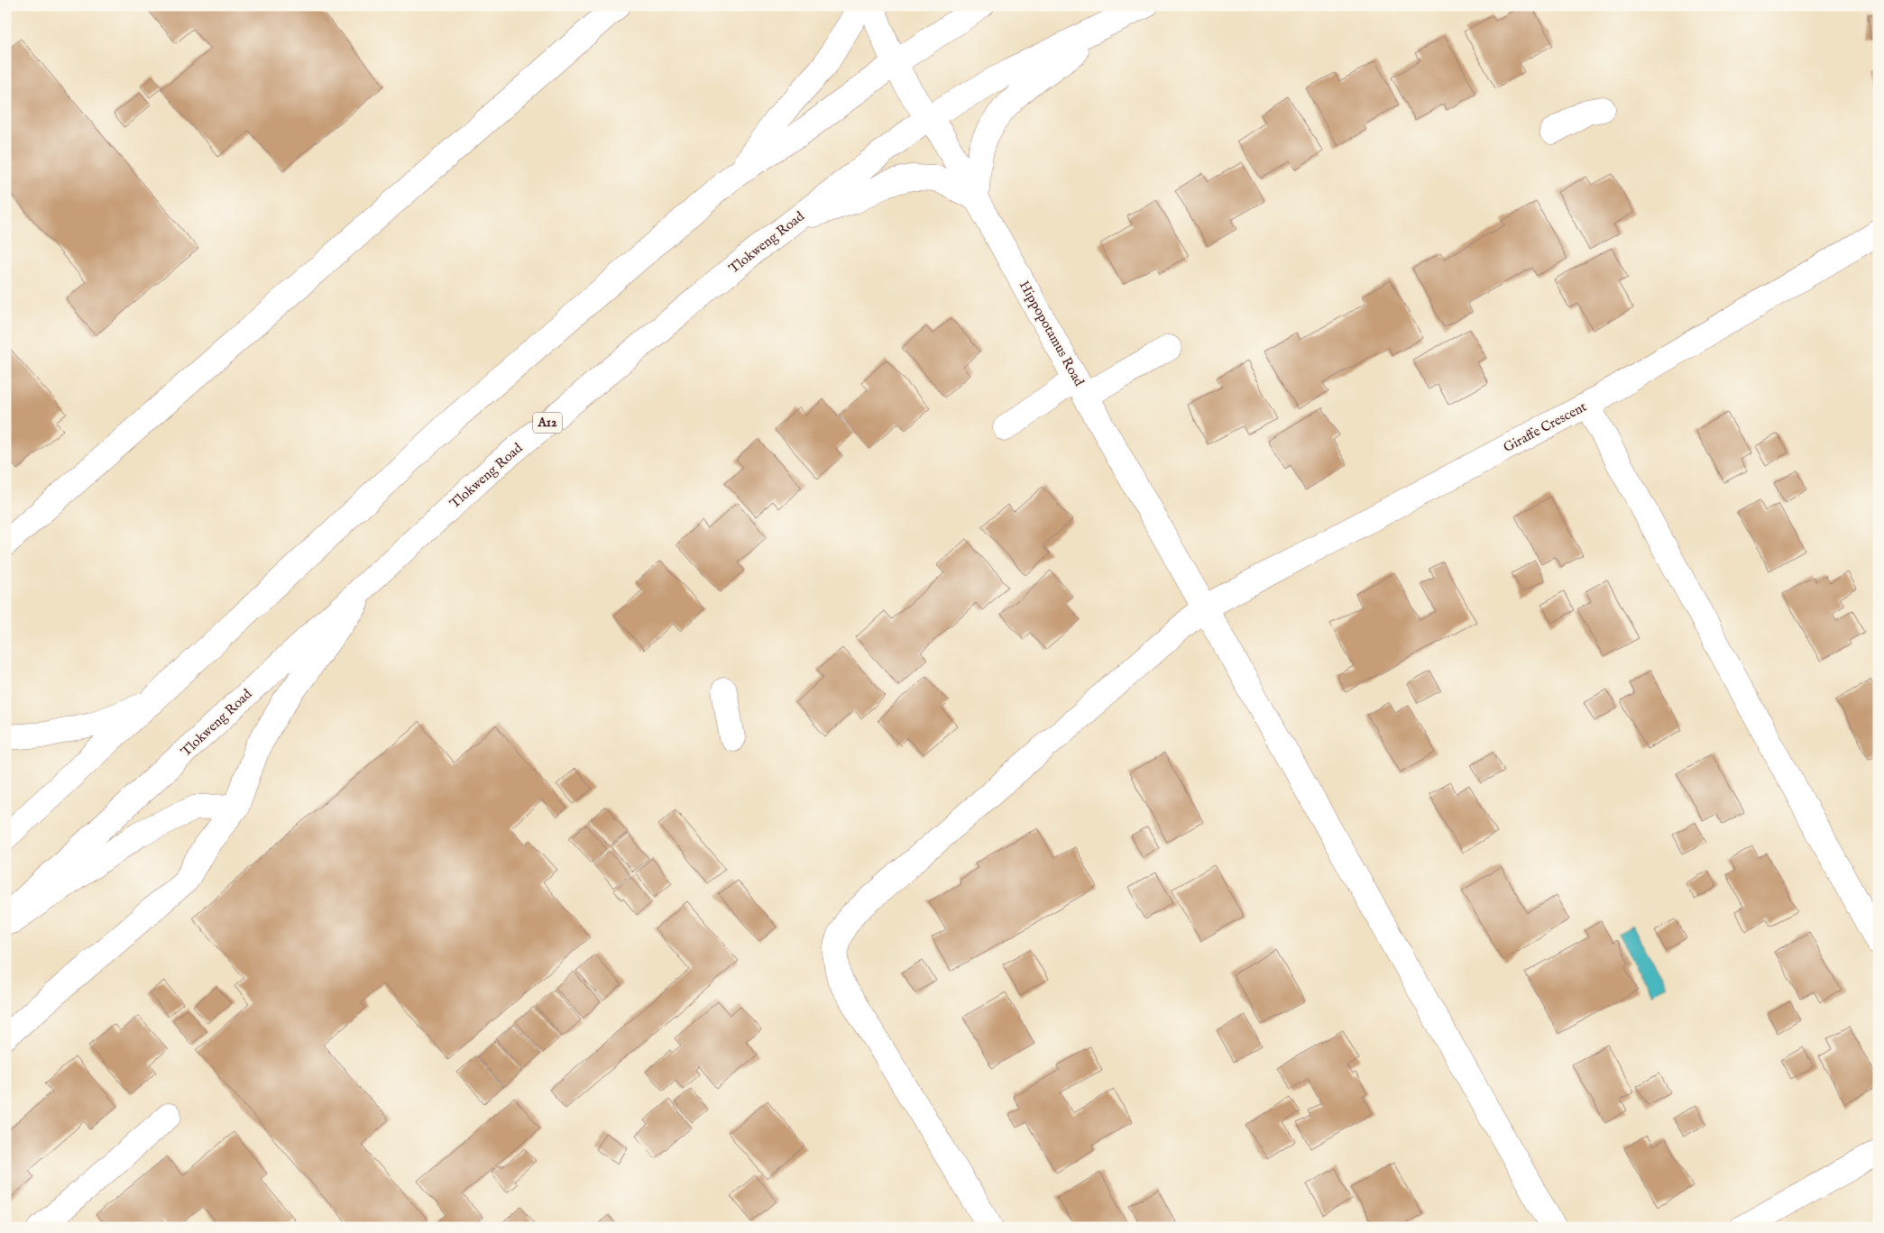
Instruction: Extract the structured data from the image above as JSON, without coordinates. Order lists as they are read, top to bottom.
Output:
{
  "streets": {
    "street": [
      "Tlokweng Road",
      "Hippopotamus Road",
      "A12",
      "Giraffe Crescent"
    ]
  },
  "crossings": [
    ["Tlokweng Road", "Hippopotamus Road"],
    ["Hippopotamus Road", "Giraffe Crescent"]
  ]
}
